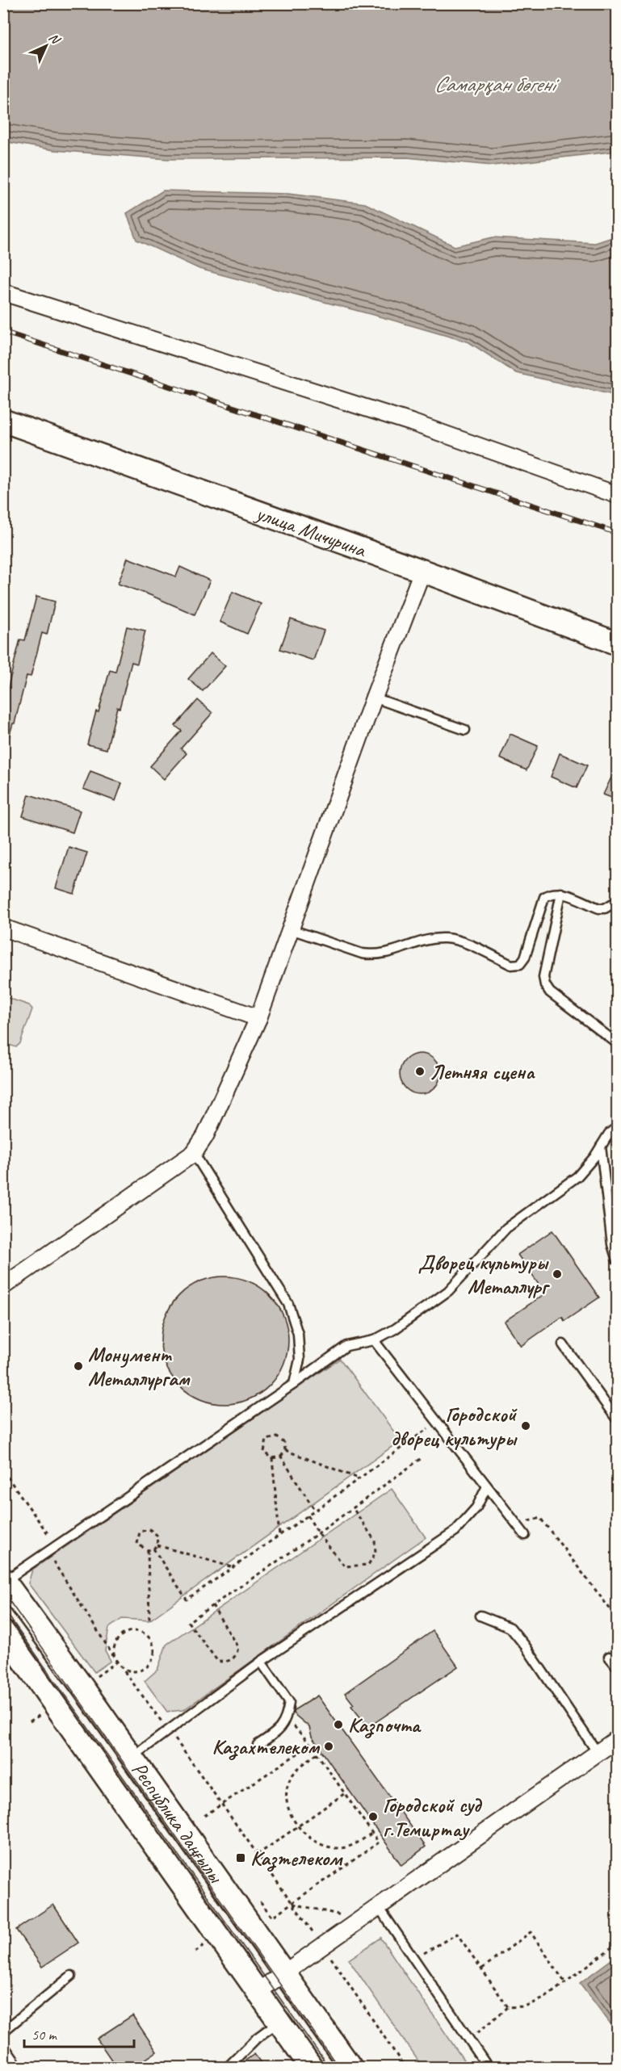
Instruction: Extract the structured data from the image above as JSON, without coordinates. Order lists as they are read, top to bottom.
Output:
{
  "streets": {
    "main road": ["улица Мичурина", "Республика даңғылы"]
  },
  "water": ["Самарқан бөгені"],
  "places": {
    "other": [
      "Летняя сцена",
      "Дворец культуры Металлург",
      "Монумент Металлургам",
      "Городской дворец культуры",
      "Казпочта",
      "Казахтелеком",
      "Городской суд г.Темиртау"
    ],
    "transit": ["Казтелеком"]
  },
  "scale_bar": "50 m",
  "north": "top right"
}
